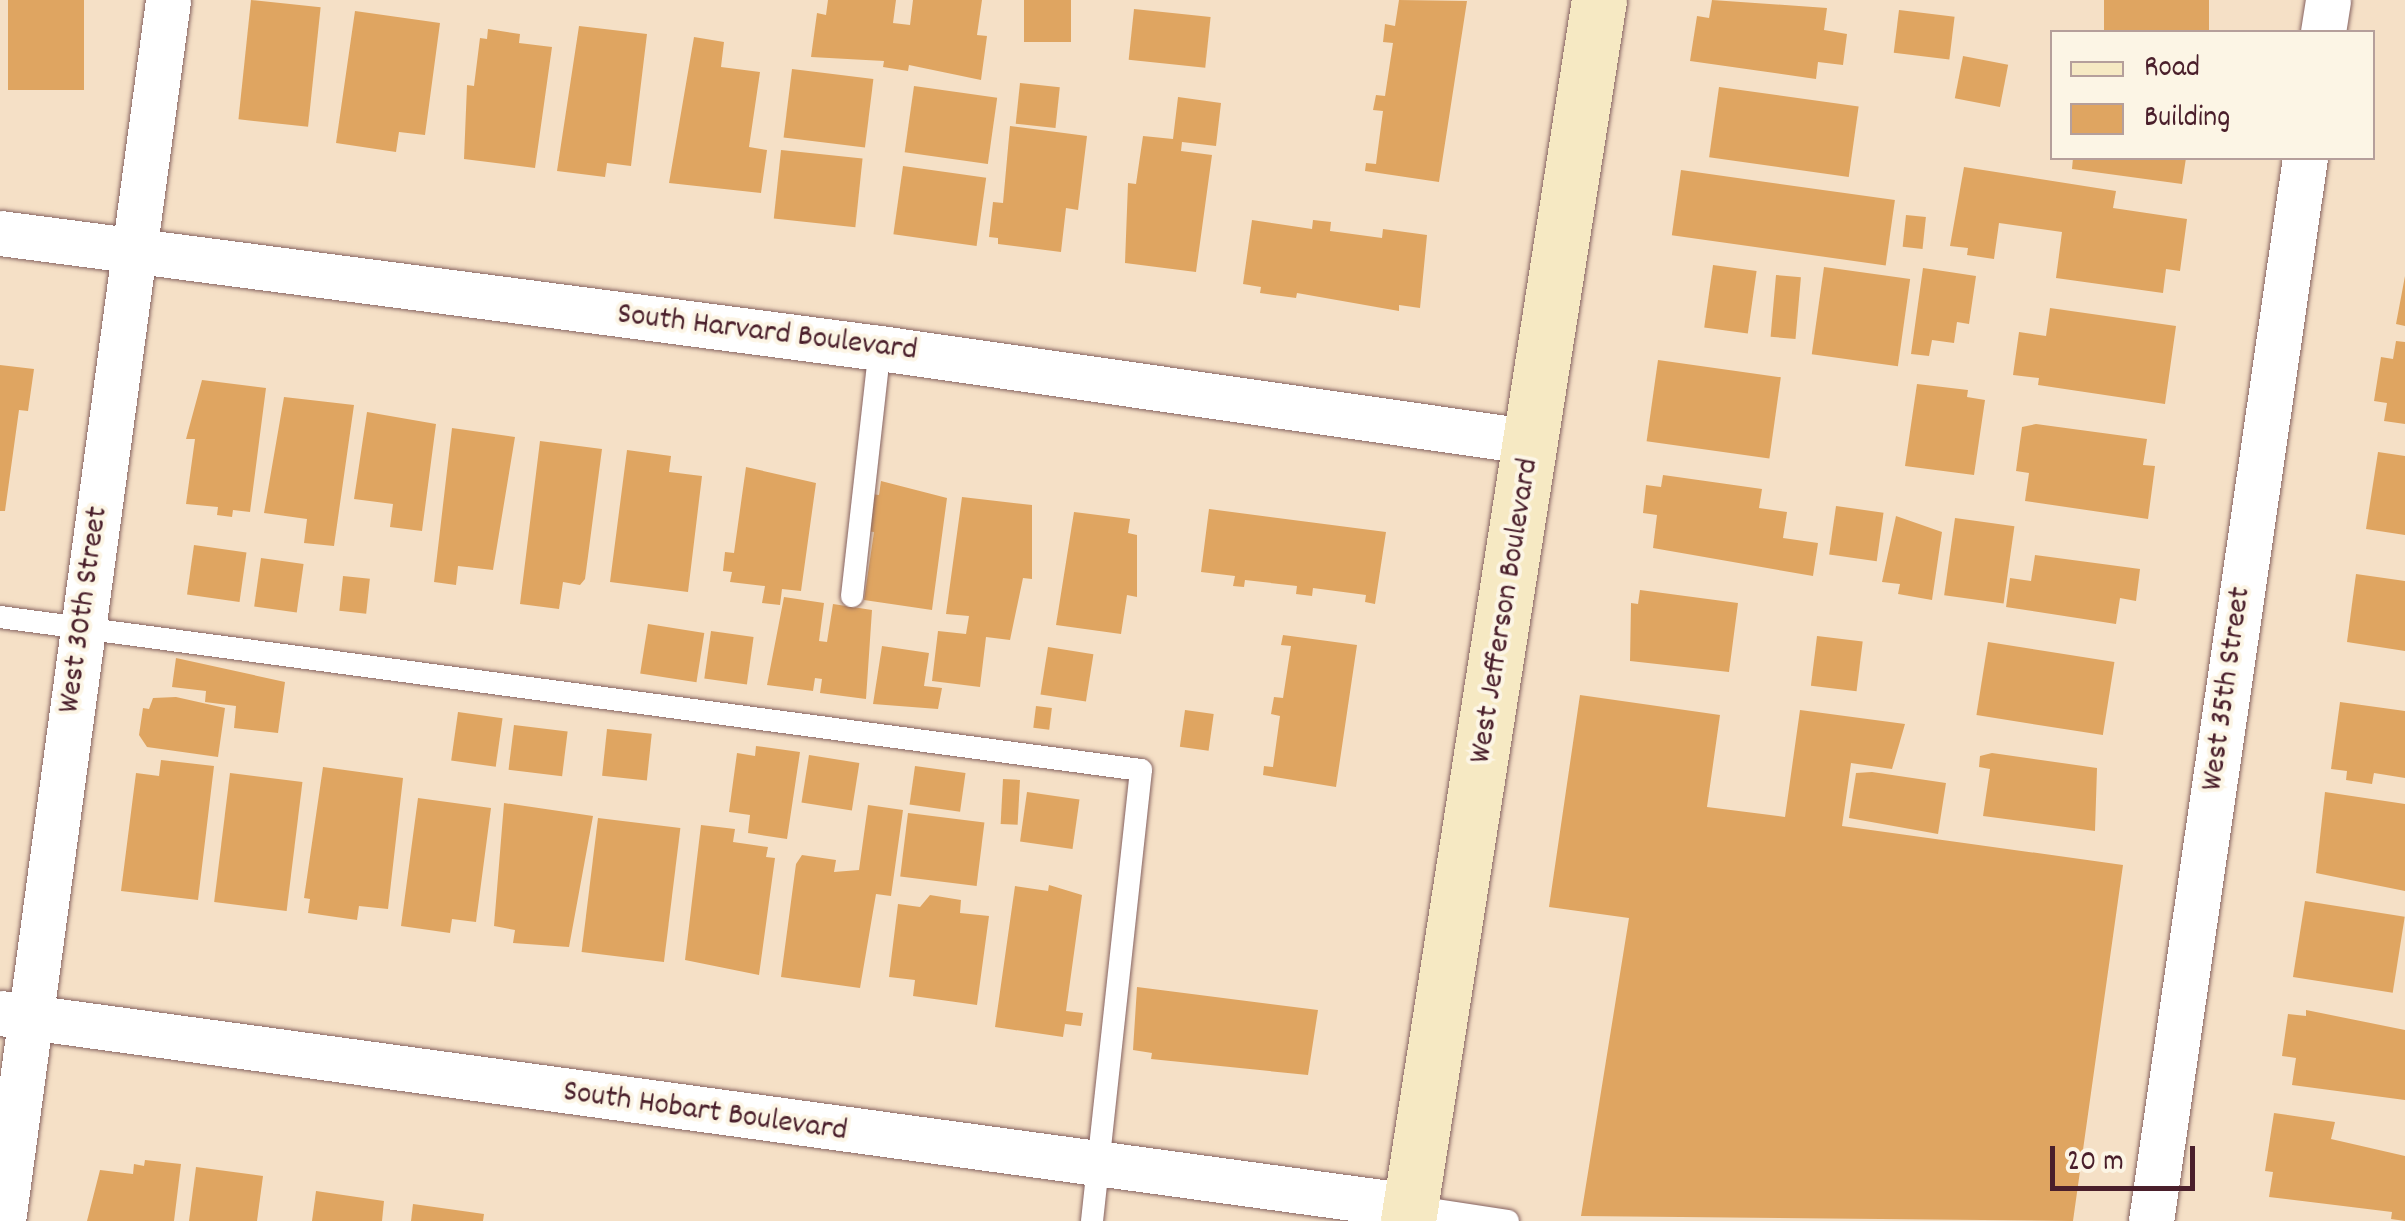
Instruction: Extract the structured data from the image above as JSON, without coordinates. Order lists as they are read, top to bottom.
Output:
{
  "streets": {
    "main road": ["West Jefferson Boulevard"],
    "street": [
      "South Harvard Boulevard",
      "West 30th Street",
      "West 35th Street",
      "South Hobart Boulevard"
    ]
  },
  "crossings": [
    ["South Harvard Boulevard", "West 30th Street"],
    ["South Harvard Boulevard", "West Jefferson Boulevard"],
    ["West 30th Street", "South Hobart Boulevard"],
    ["West Jefferson Boulevard", "South Hobart Boulevard"]
  ],
  "legend": ["Road", "Building"],
  "scale_bar": "20 m"
}
